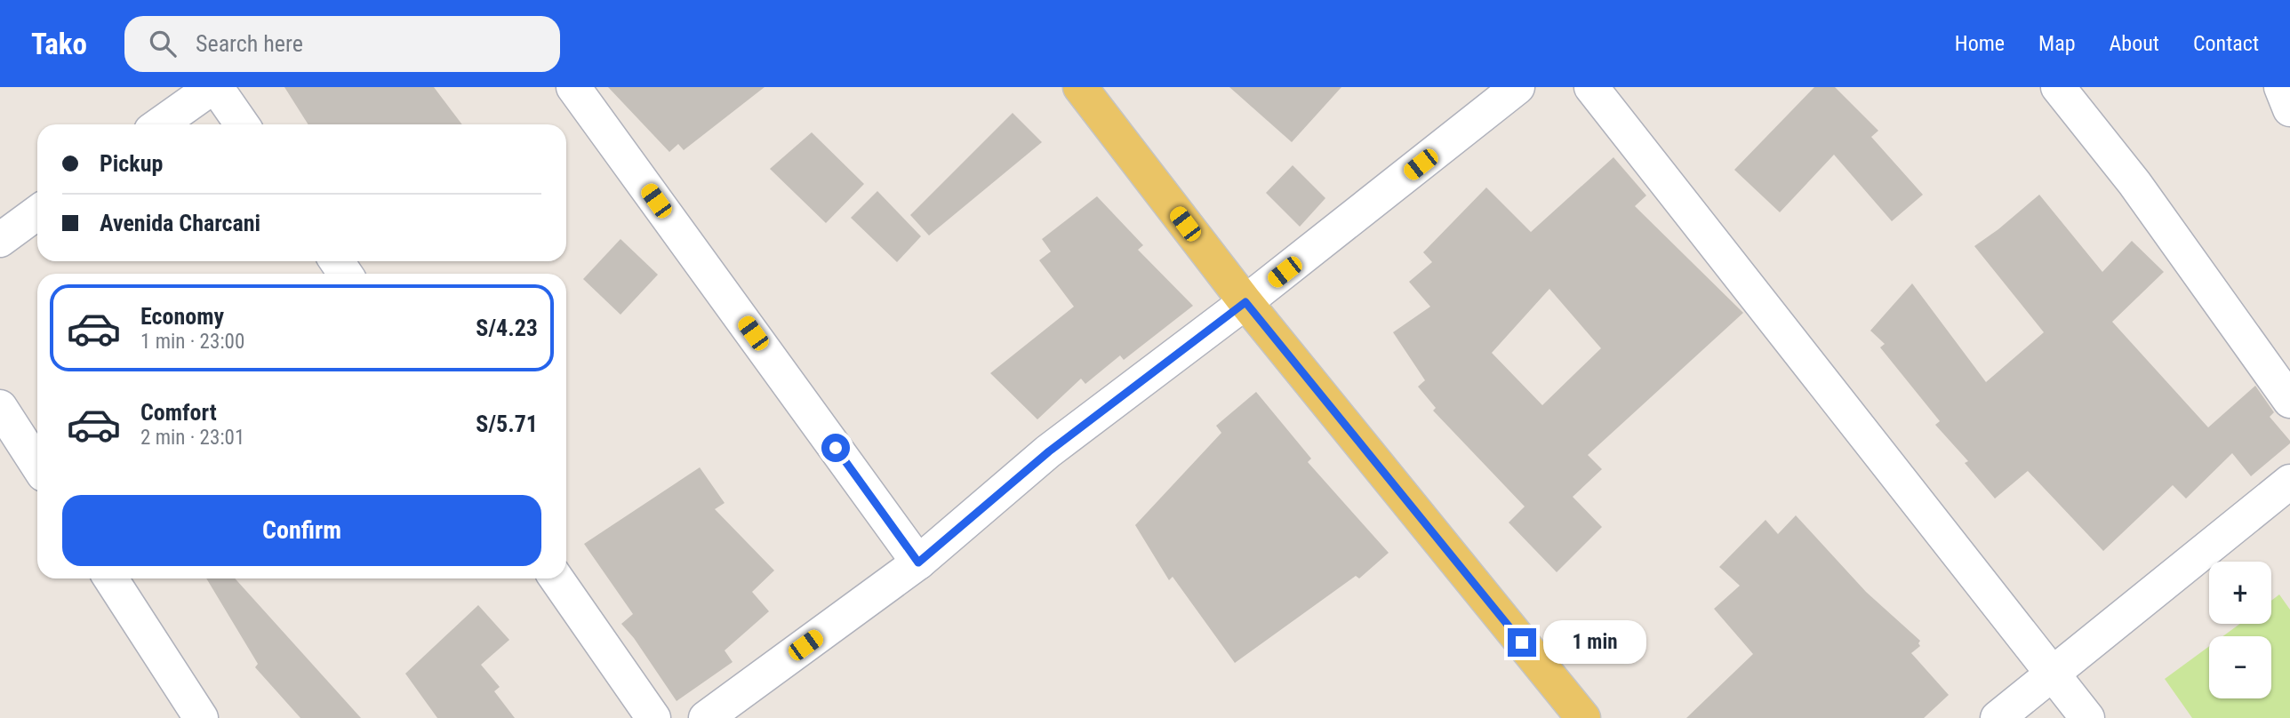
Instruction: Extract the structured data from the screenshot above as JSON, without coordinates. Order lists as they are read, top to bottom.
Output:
{
  "page": {
    "header": "Tako",
    "search": "Search here",
    "nav": [
      "Home",
      "Map",
      "About",
      "Contact"
    ],
    "banner": ["Pickup", "Avenida Charcani"],
    "list": [
      {
        "name": "Economy",
        "note": "1 min · 23:00",
        "value": "S/4.23"
      },
      {
        "name": "Comfort",
        "note": "2 min · 23:01",
        "value": "S/5.71"
      }
    ],
    "buttons": "Confirm",
    "map_buttons": ["+", "−"],
    "bubble": "1 min"
  }
}
